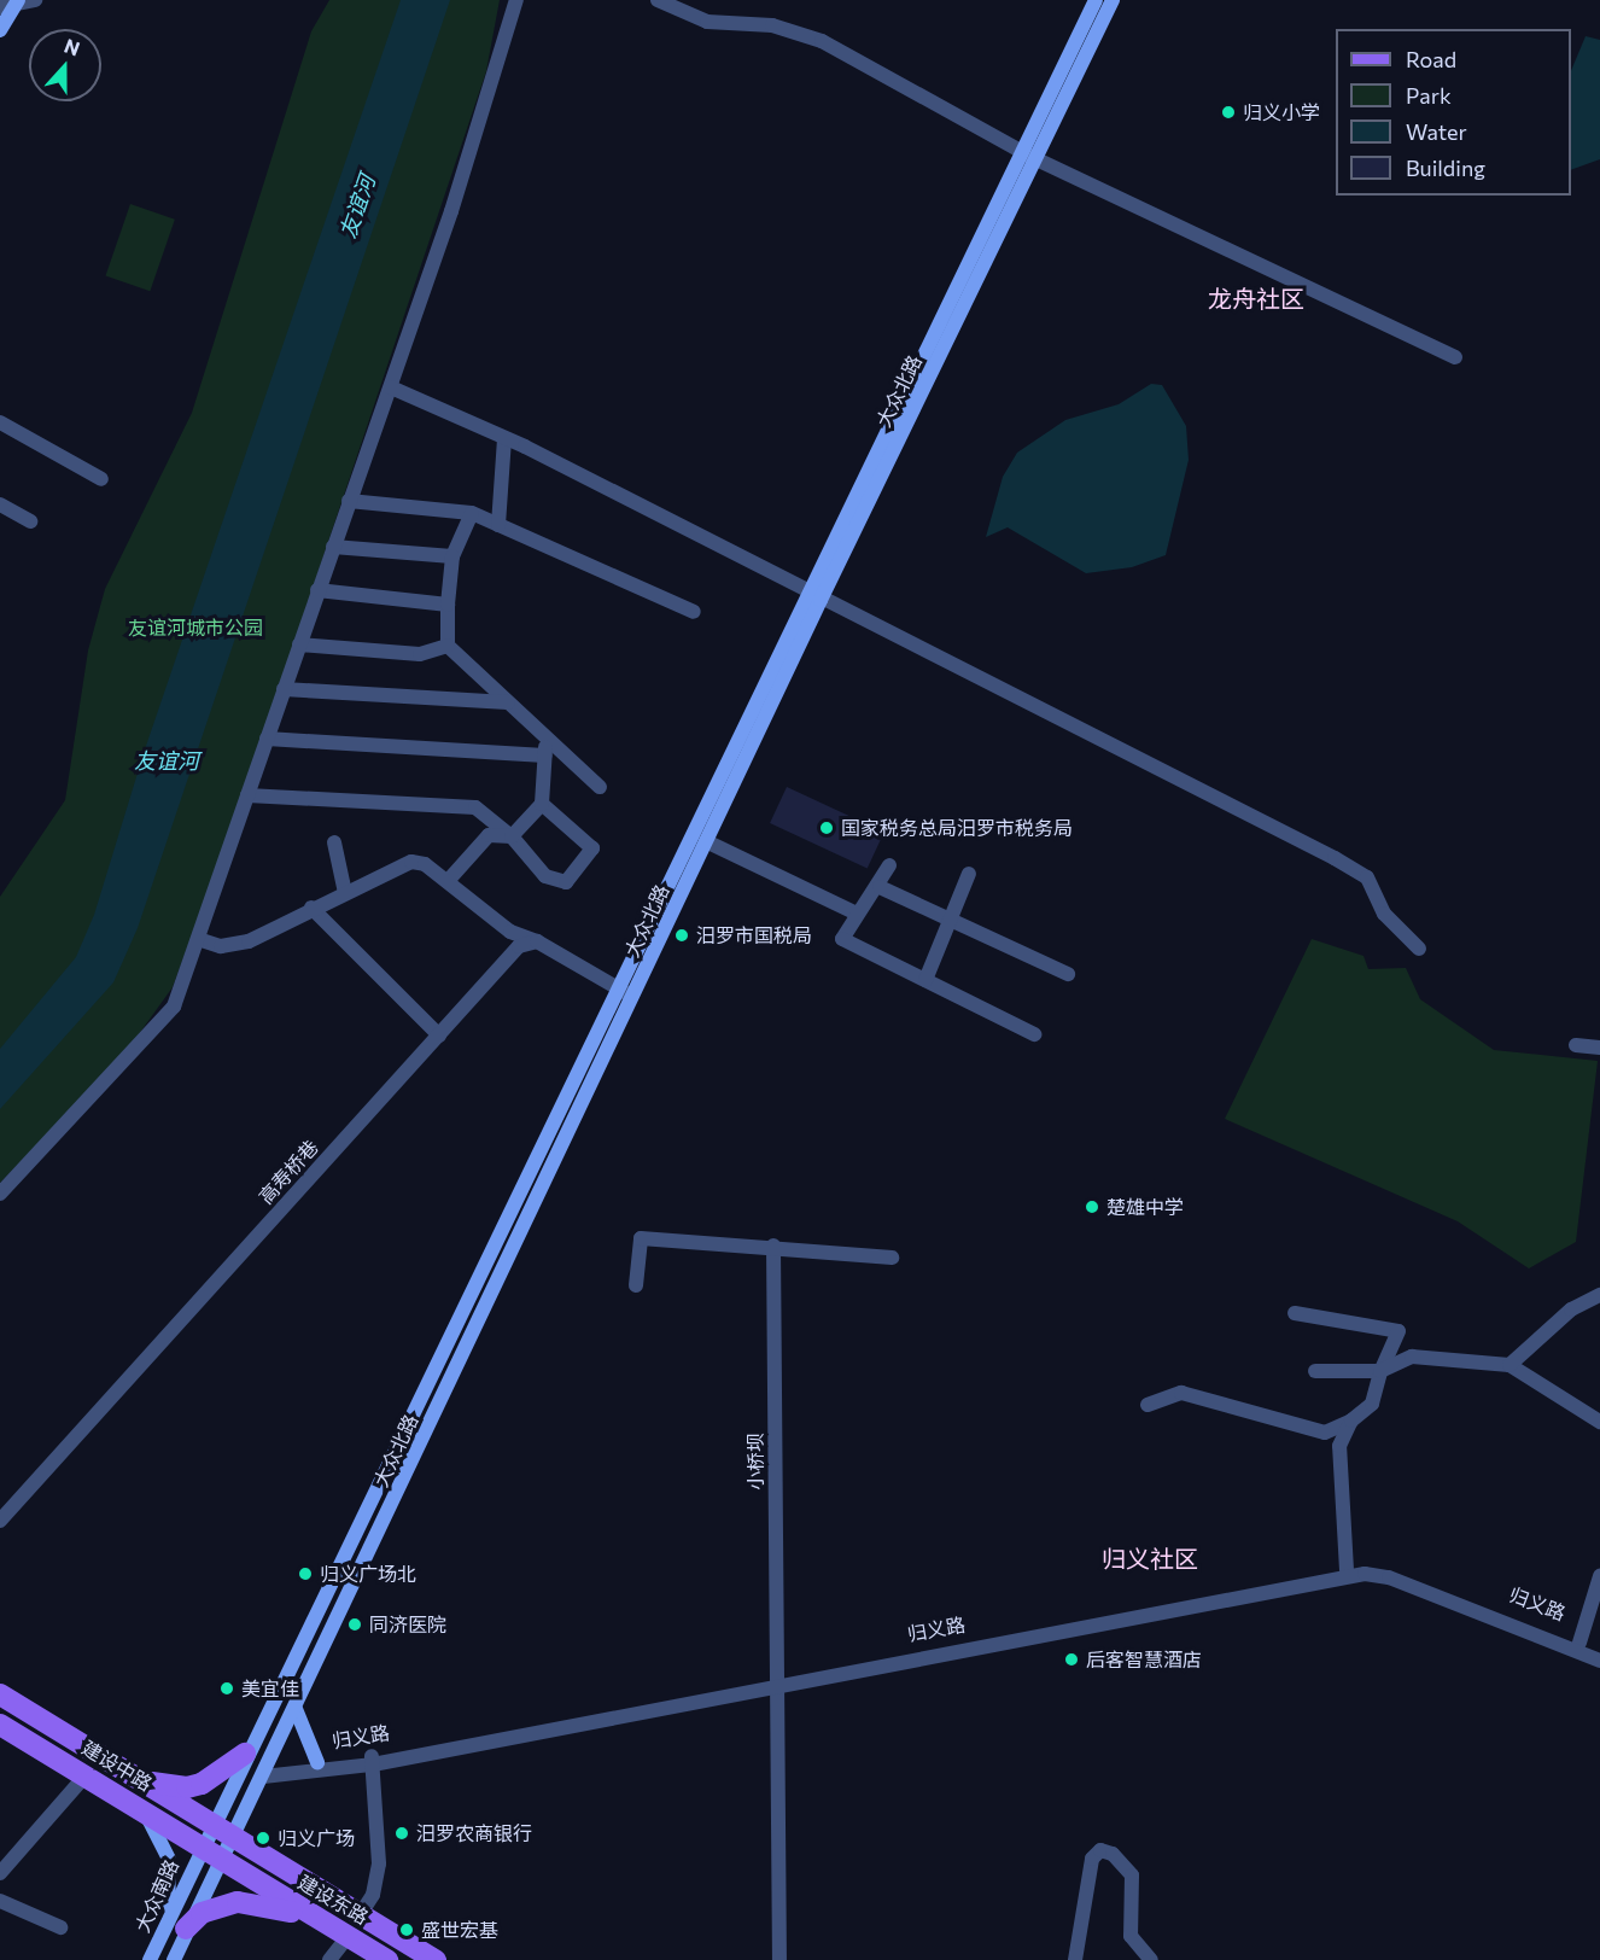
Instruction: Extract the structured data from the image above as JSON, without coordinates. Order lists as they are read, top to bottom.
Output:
{
  "streets": {
    "main road": [
      "大众北路",
      "建设中路",
      "大众南路",
      "建设东路"
    ],
    "street": ["高寿桥巷", "小桥坝", "归义路"]
  },
  "crossings": [
    ["大众北路", "归义路"],
    ["大众北路", "建设中路"],
    ["大众北路", "大众南路"],
    ["大众北路", "建设东路"],
    ["小桥坝", "归义路"],
    ["建设中路", "大众南路"],
    ["建设中路", "建设东路"],
    ["大众南路", "建设东路"]
  ],
  "districts": ["龙舟社区", "归义社区"],
  "water": ["友谊河"],
  "parks": ["友谊河城市公园"],
  "places": [
    "归义小学",
    "国家税务总局汨罗市税务局",
    "汨罗市国税局",
    "楚雄中学",
    "归义广场北",
    "同济医院",
    "后客智慧酒店",
    "美宜佳",
    "汨罗农商银行",
    "归义广场",
    "盛世宏基"
  ],
  "legend": [
    "Road",
    "Park",
    "Water",
    "Building"
  ],
  "north": "top"
}
